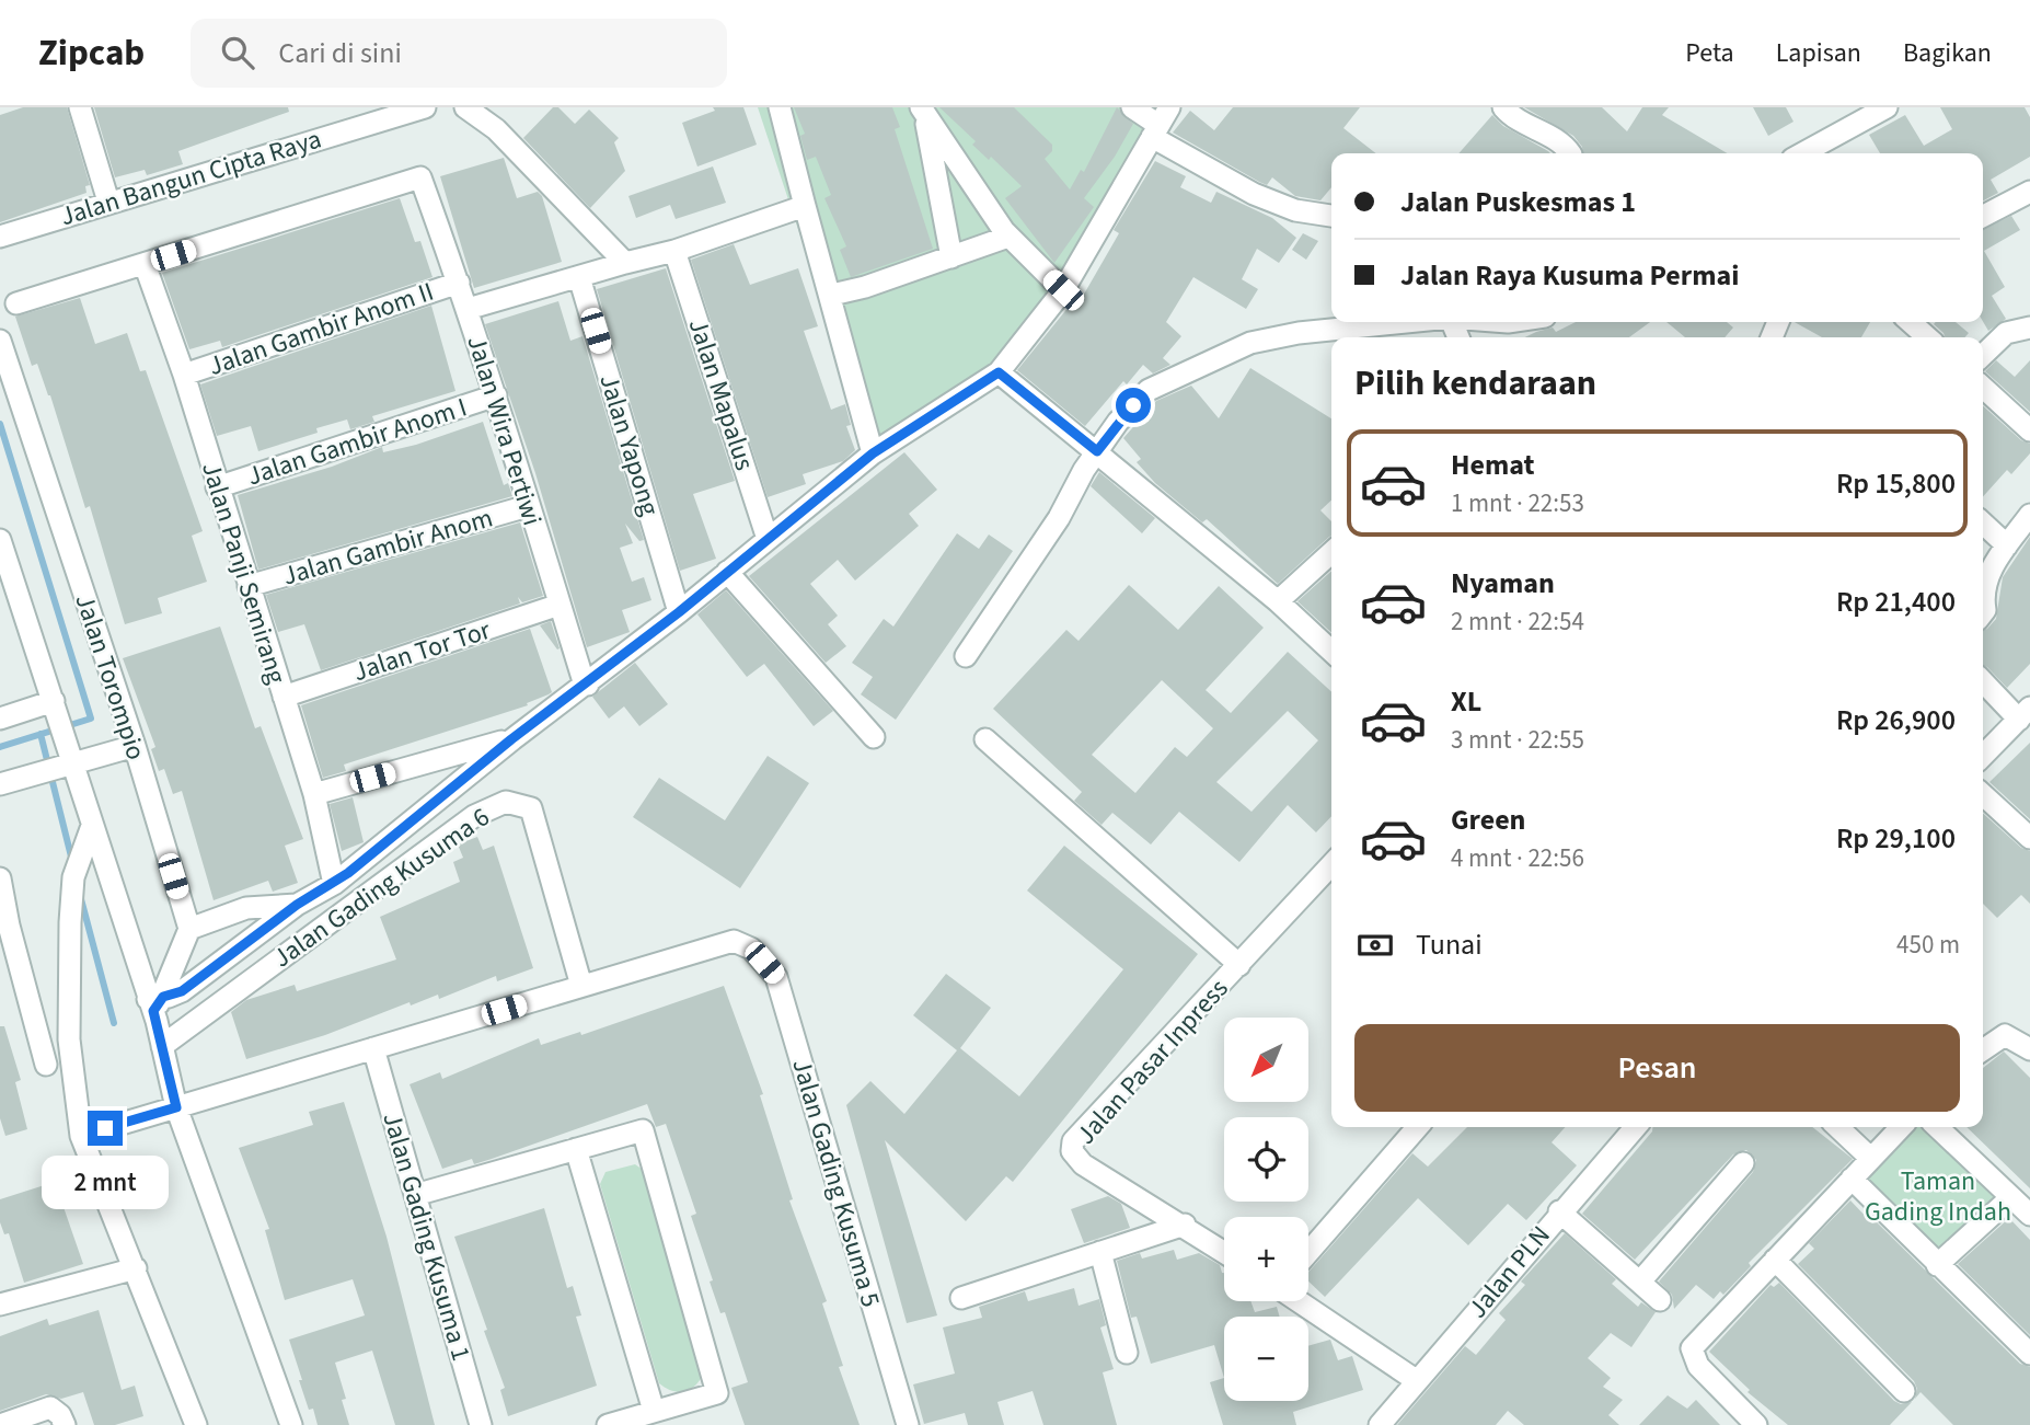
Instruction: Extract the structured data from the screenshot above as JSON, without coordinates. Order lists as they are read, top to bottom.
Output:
{
  "streets": {
    "street": [
      "Jalan Bangun Cipta Raya",
      "Jalan Gambir Anom II",
      "Jalan Mapalus",
      "Jalan Wira Pertiwi",
      "Jalan Gambir Anom I",
      "Jalan Yapong",
      "Jalan Gambir Anom",
      "Jalan Panji Semirang",
      "Jalan Tor Tor",
      "Jalan Torompio",
      "Jalan Gading Kusuma 6",
      "Jalan Pasar Inpress",
      "Jalan Gading Kusuma 5",
      "Jalan Gading Kusuma 1",
      "Jalan PLN"
    ]
  },
  "crossings": [
    ["Jalan Gambir Anom II", "Jalan Wira Pertiwi"],
    ["Jalan Gambir Anom II", "Jalan Panji Semirang"],
    ["Jalan Wira Pertiwi", "Jalan Gambir Anom I"],
    ["Jalan Wira Pertiwi", "Jalan Gambir Anom"],
    ["Jalan Wira Pertiwi", "Jalan Panji Semirang"],
    ["Jalan Wira Pertiwi", "Jalan Tor Tor"],
    ["Jalan Gambir Anom I", "Jalan Panji Semirang"],
    ["Jalan Gambir Anom", "Jalan Panji Semirang"],
    ["Jalan Panji Semirang", "Jalan Tor Tor"],
    ["Jalan Gading Kusuma 6", "Jalan Gading Kusuma 5"]
  ],
  "parks": ["Taman Gading Indah"],
  "north": "bottom left",
  "page": {
    "header": "Zipcab",
    "search": "Cari di sini",
    "nav": ["Peta", "Lapisan", "Bagikan"],
    "banner": ["Jalan Puskesmas 1", "Jalan Raya Kusuma Permai"],
    "heading": "Pilih kendaraan",
    "list": [
      {
        "name": "Hemat",
        "note": "1 mnt · 22:53",
        "value": "Rp 15,800"
      },
      {
        "name": "Nyaman",
        "note": "2 mnt · 22:54",
        "value": "Rp 21,400"
      },
      {
        "name": "XL",
        "note": "3 mnt · 22:55",
        "value": "Rp 26,900"
      },
      {
        "name": "Green",
        "note": "4 mnt · 22:56",
        "value": "Rp 29,100"
      }
    ],
    "pay": ["Tunai", "450 m"],
    "buttons": "Pesan",
    "map_buttons": ["+", "−"],
    "bubble": "2 mnt"
  }
}
